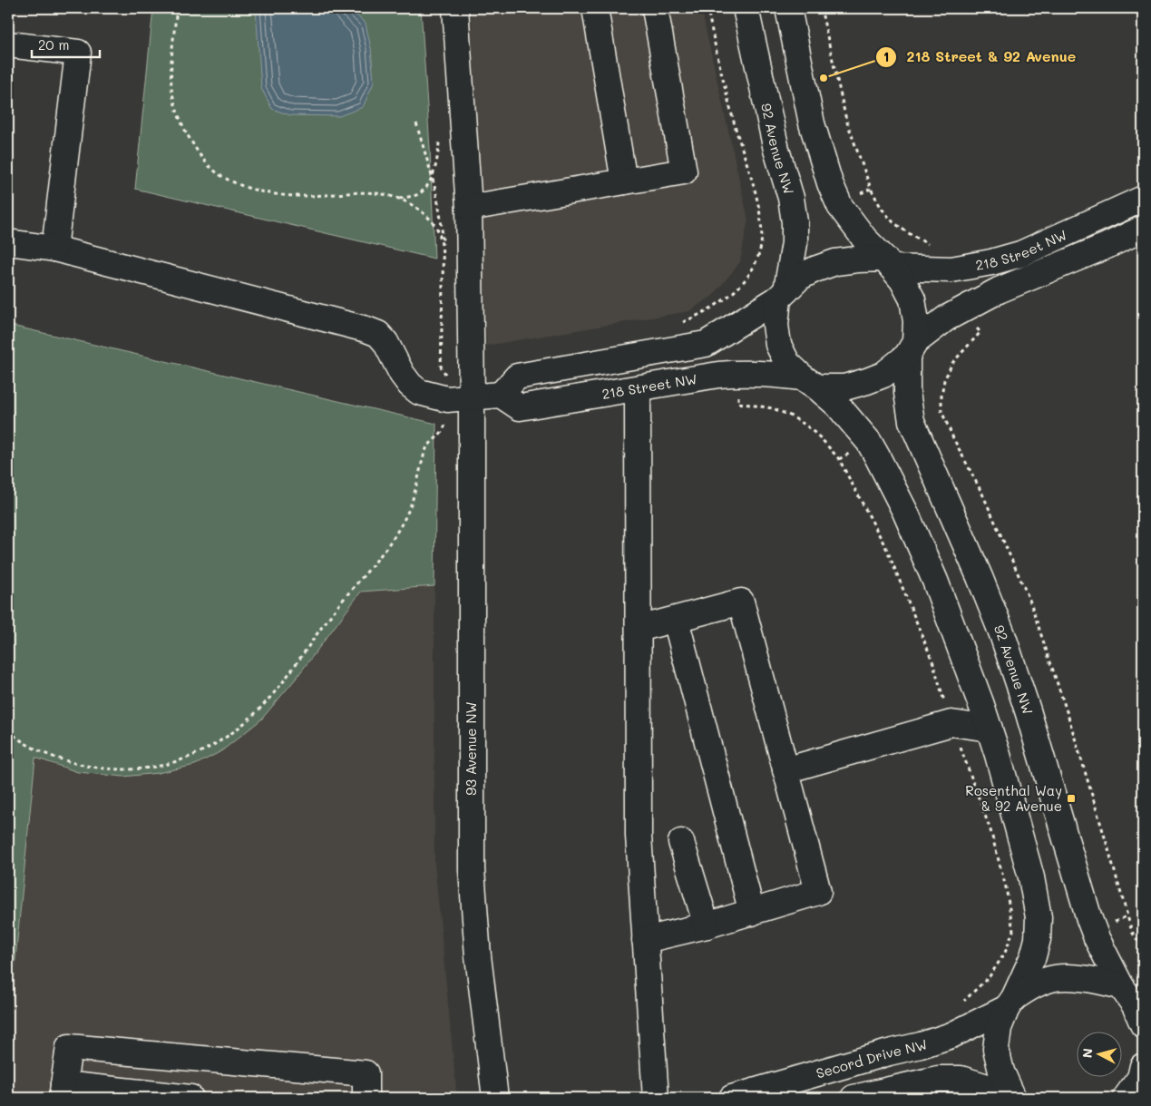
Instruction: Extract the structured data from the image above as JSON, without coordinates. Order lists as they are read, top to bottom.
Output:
{
  "streets": {
    "main road": [
      "92 Avenue NW",
      "218 Street NW",
      "93 Avenue NW",
      "Secord Drive NW"
    ]
  },
  "crossings": [
    ["92 Avenue NW", "218 Street NW"],
    ["92 Avenue NW", "Secord Drive NW"]
  ],
  "places": {
    "other": ["218 Street & 92 Avenue"],
    "transit": ["Rosenthal Way & 92 Avenue"]
  },
  "scale_bar": "20 m",
  "north": "left"
}
